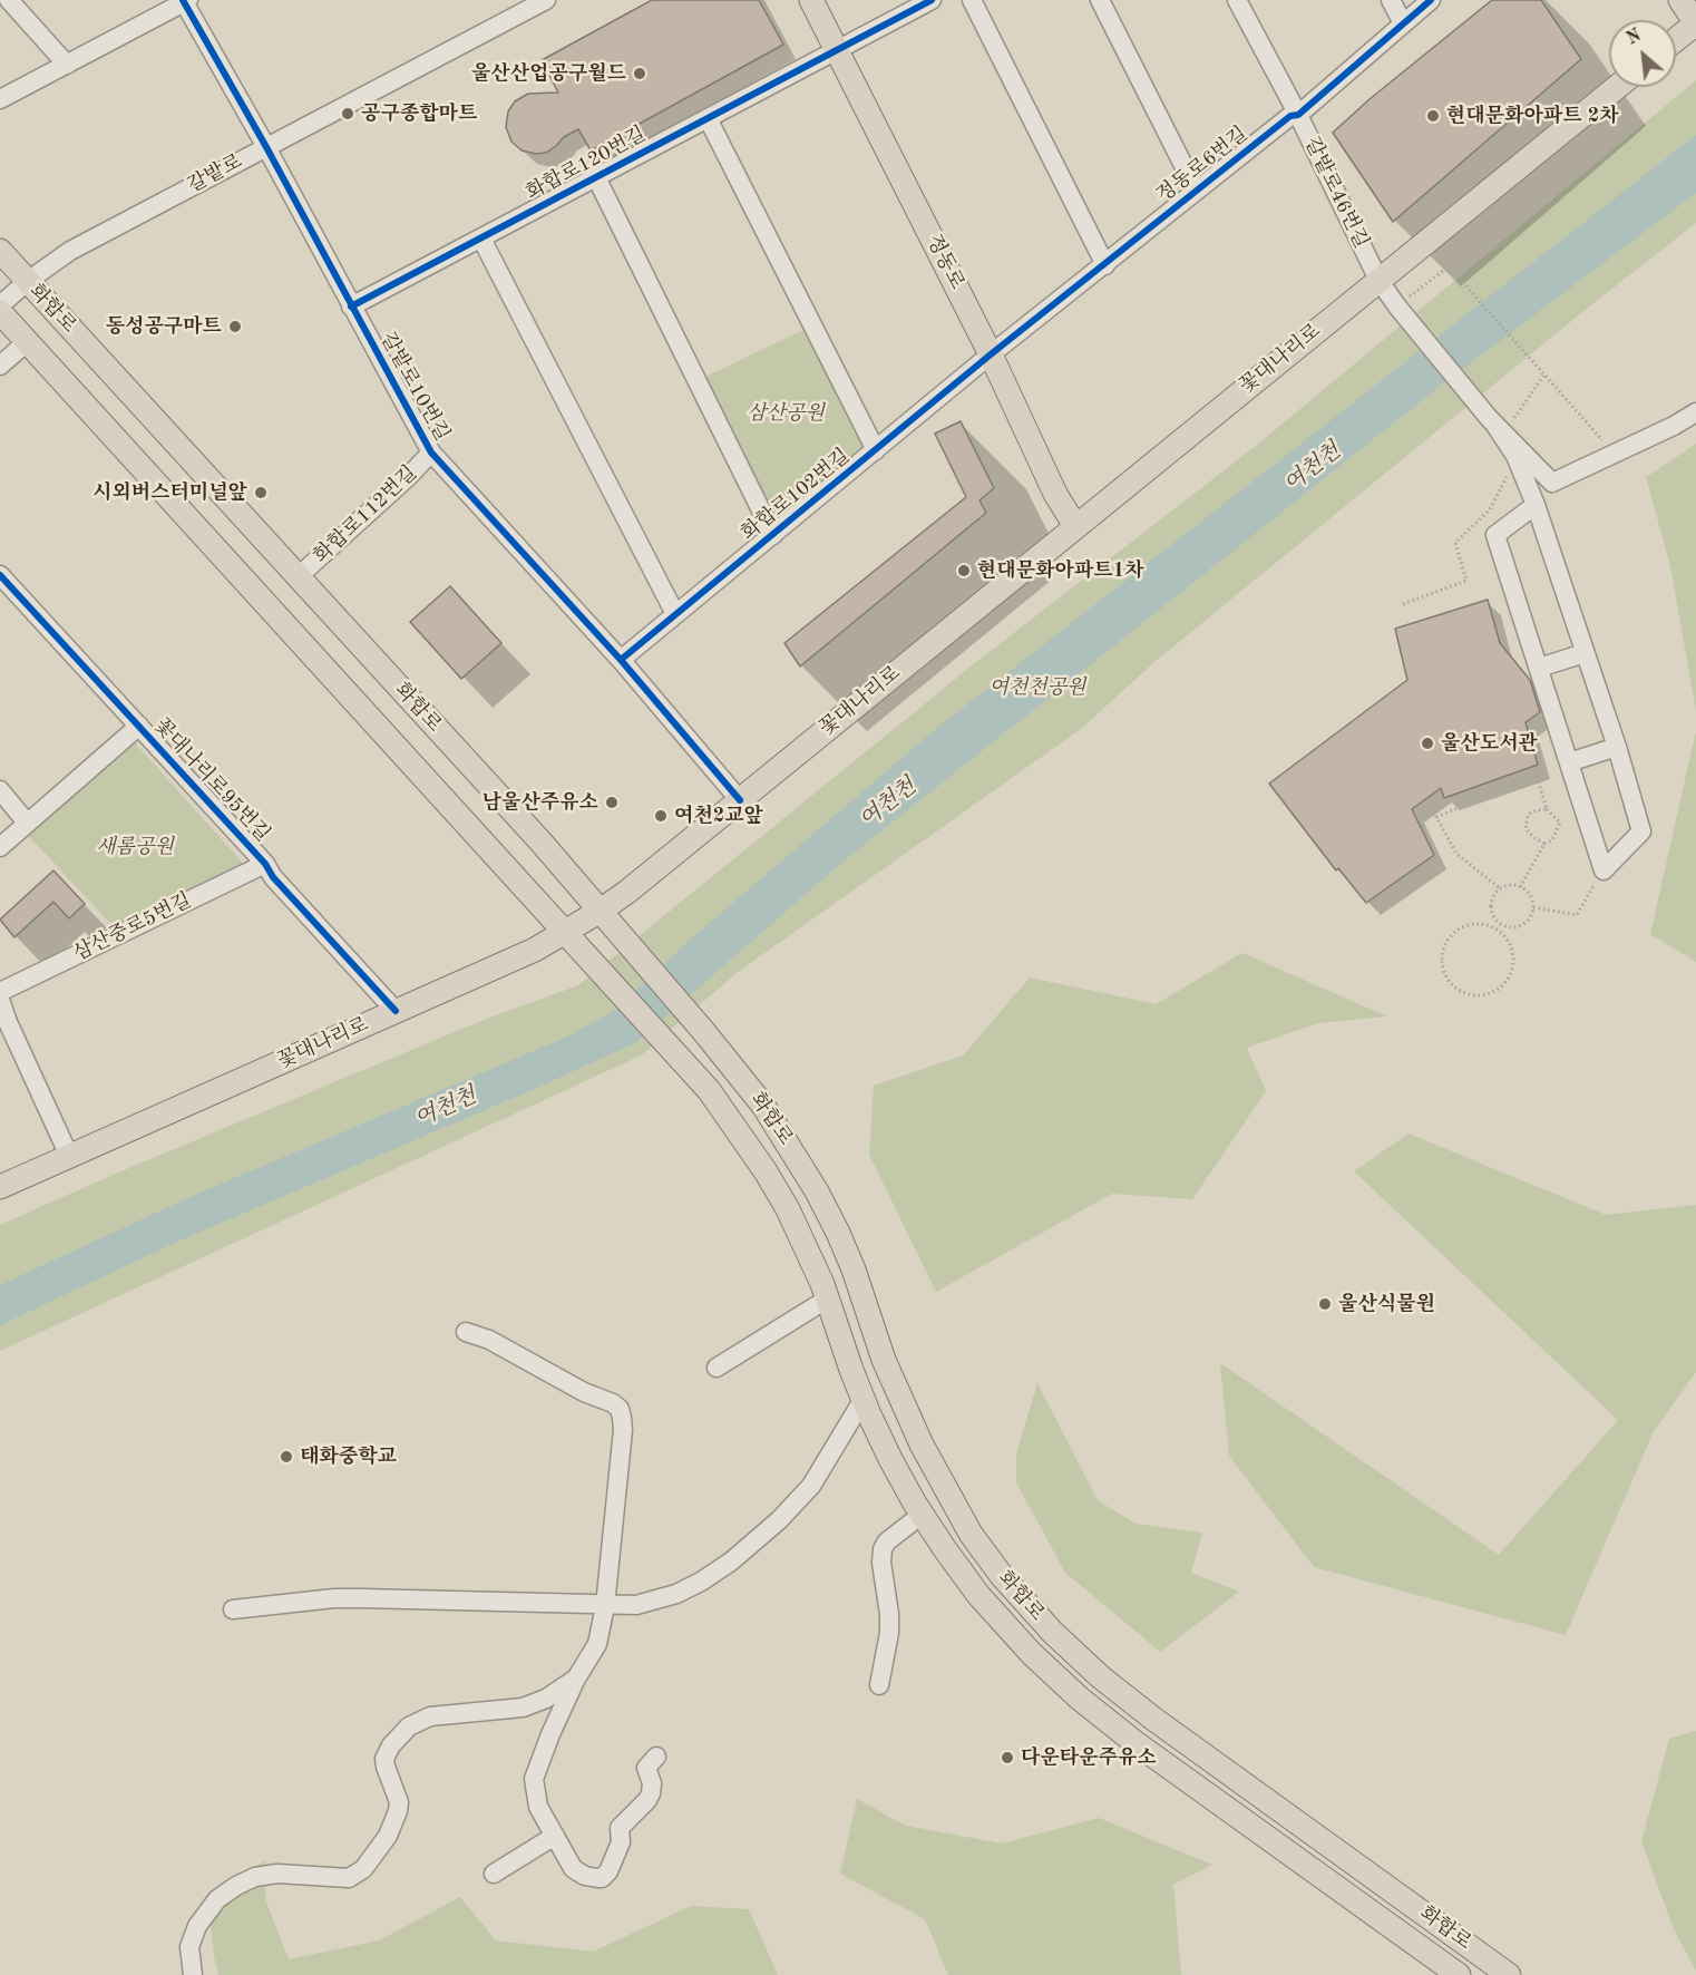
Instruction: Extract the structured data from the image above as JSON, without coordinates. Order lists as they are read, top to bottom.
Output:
{
  "streets": {
    "main road": ["정동로", "화합로", "꽃대나리로"],
    "street": [
      "화합로120번길",
      "정동로6번길",
      "갈밭로",
      "갈밭로46번길",
      "갈밭로10번길",
      "화합로102번길",
      "화합로112번길",
      "꽃대나리로95번길",
      "삼산중로5번길"
    ]
  },
  "crossings": [
    ["화합로120번길", "정동로"],
    ["화합로120번길", "갈밭로10번길"],
    ["화합로120번길", "화합로102번길"],
    ["정동로6번길", "갈밭로46번길"],
    ["정동로6번길", "정동로"],
    ["정동로6번길", "화합로102번길"],
    ["갈밭로", "화합로"],
    ["갈밭로", "갈밭로10번길"],
    ["갈밭로46번길", "꽃대나리로"],
    ["정동로", "꽃대나리로"],
    ["정동로", "화합로102번길"],
    ["화합로", "꽃대나리로"],
    ["화합로", "화합로112번길"],
    ["꽃대나리로", "갈밭로10번길"],
    ["꽃대나리로", "꽃대나리로95번길"],
    ["갈밭로10번길", "화합로102번길"],
    ["갈밭로10번길", "화합로112번길"],
    ["꽃대나리로95번길", "삼산중로5번길"]
  ],
  "water": ["여천천"],
  "parks": ["삼산공원", "여천천공원", "새롬공원"],
  "places": [
    "울산산업공구월드",
    "공구종합마트",
    "현대문화아파트 2차",
    "동성공구마트",
    "시외버스터미널앞",
    "현대문화아파트1차",
    "울산도서관",
    "남울산주유소",
    "여천2교앞",
    "울산식물원",
    "태화중학교",
    "다운타운주유소"
  ],
  "north": "top left"
}
